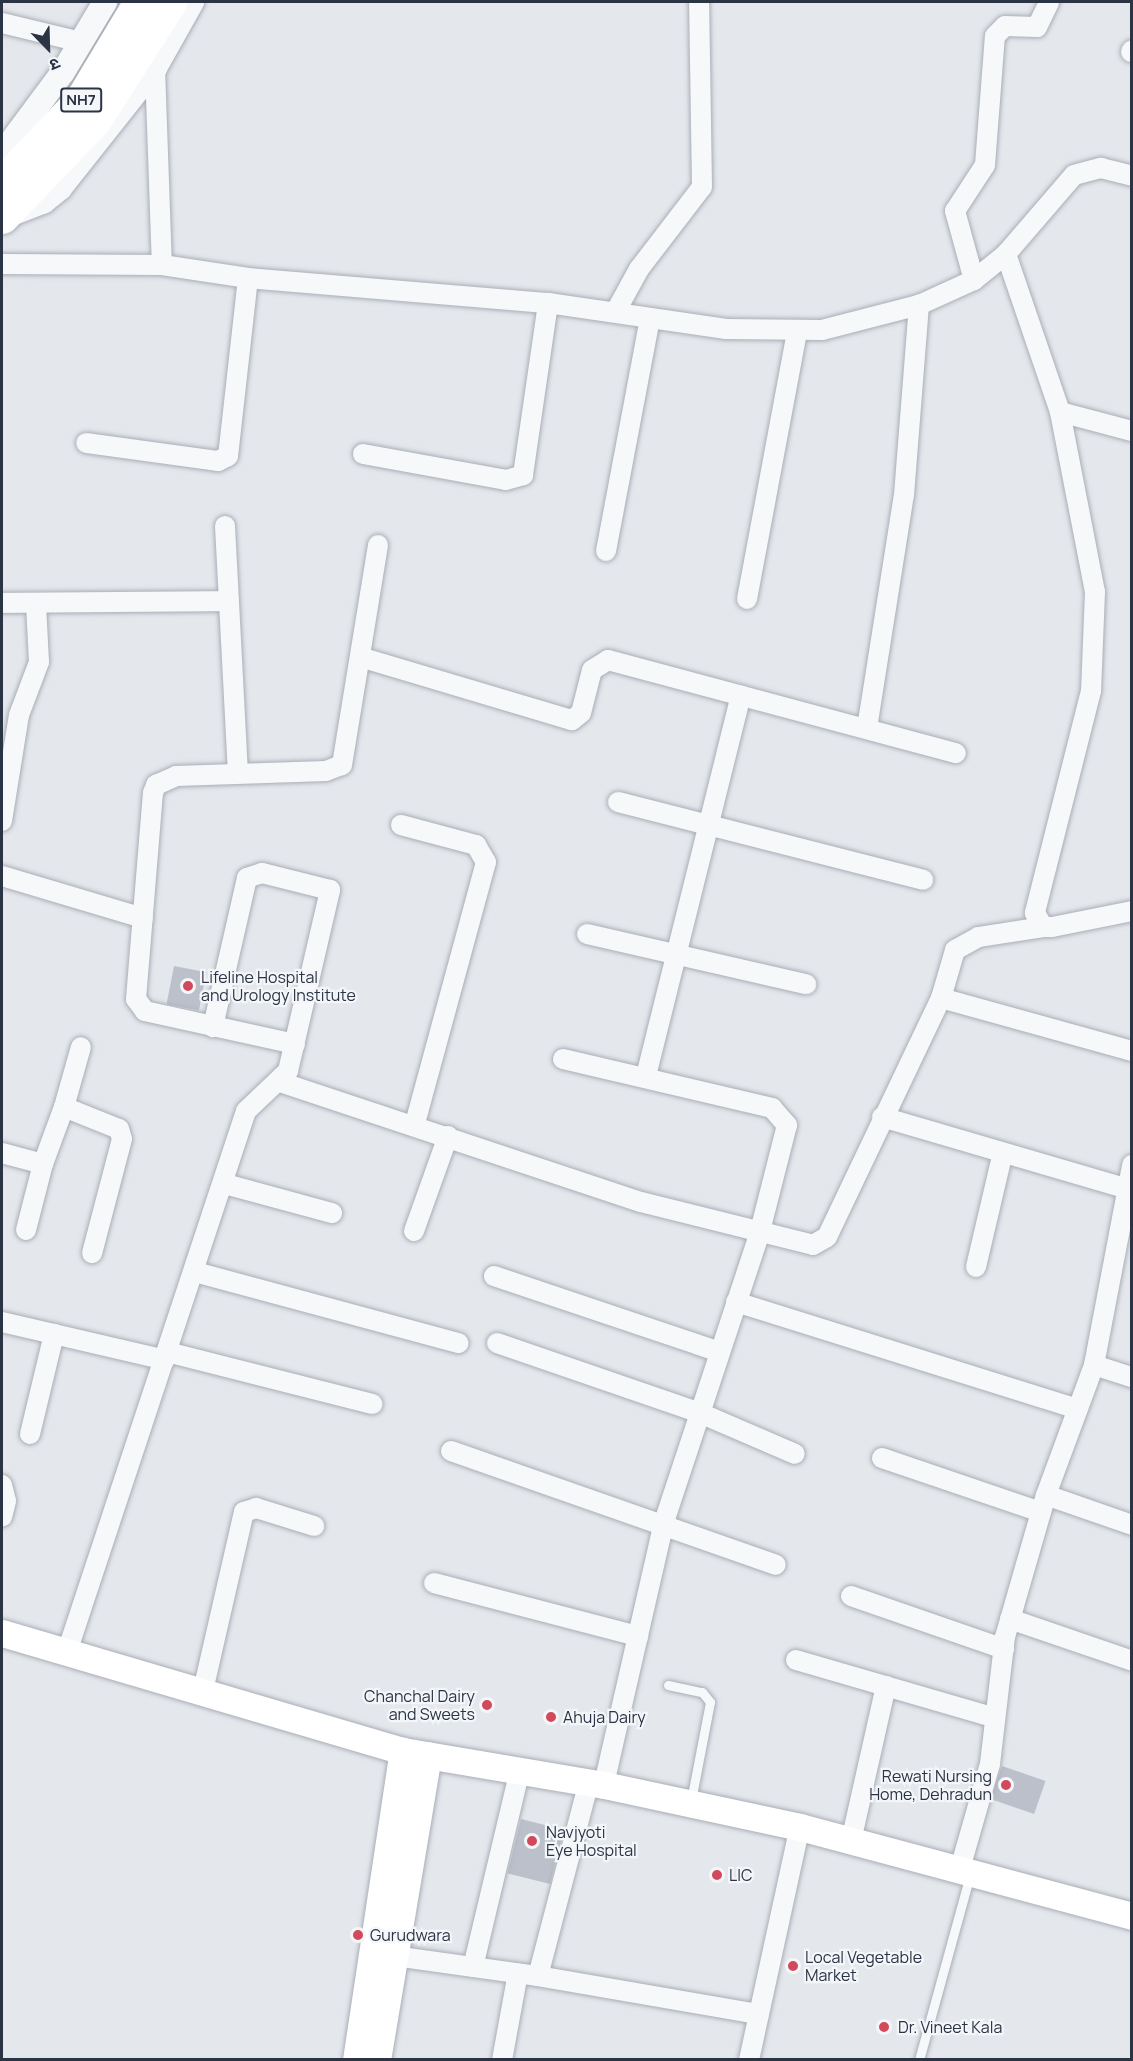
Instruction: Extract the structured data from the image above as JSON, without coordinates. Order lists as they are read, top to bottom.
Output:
{
  "streets": {
    "highway": ["NH7"]
  },
  "places": [
    "Lifeline Hospital and Urology Institute",
    "Chanchal Dairy and Sweets",
    "Ahuja Dairy",
    "Rewati Nursing Home, Dehradun",
    "Navjyoti Eye Hospital",
    "LIC",
    "Gurudwara",
    "Local Vegetable Market",
    "Dr. Vineet Kala"
  ],
  "north": "bottom right"
}
